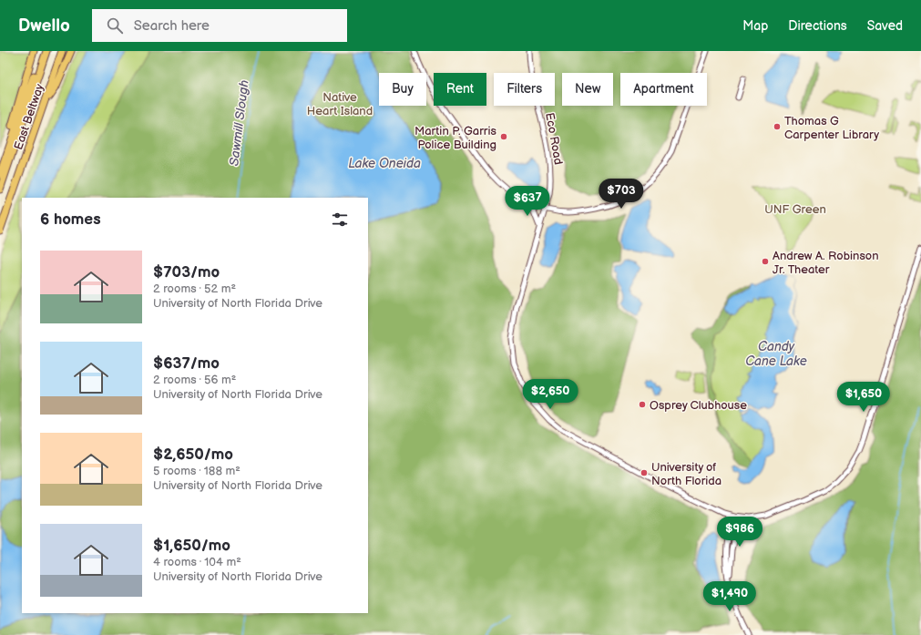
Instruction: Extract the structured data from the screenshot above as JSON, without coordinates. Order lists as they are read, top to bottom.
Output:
{
  "streets": {
    "highway": ["East Beltway"],
    "street": ["Eco Road"]
  },
  "water": ["Sawmill Slough", "Lake Oneida", "Candy Cane Lake"],
  "parks": ["Native Heart Island", "UNF Green"],
  "places": [
    "Thomas G Carpenter Library",
    "Martin P. Garris Police Building",
    "Andrew A. Robinson Jr. Theater",
    "Osprey Clubhouse",
    "University of North Florida"
  ],
  "page": {
    "header": "Dwello",
    "search": "Search here",
    "nav": ["Map", "Directions", "Saved"],
    "chip": [
      "Buy",
      "Rent",
      "Filters",
      "New",
      "Apartment"
    ],
    "price": [
      "$703",
      "$637",
      "$2,650",
      "$1,650",
      "$986",
      "$1,490"
    ],
    "heading": "6 homes",
    "list": [
      {
        "name": "$703/mo",
        "note": "2 rooms · 52 m² · University of North Florida Drive"
      },
      {
        "name": "$637/mo",
        "note": "2 rooms · 56 m² · University of North Florida Drive"
      },
      {
        "name": "$2,650/mo",
        "note": "5 rooms · 188 m² · University of North Florida Drive"
      },
      {
        "name": "$1,650/mo",
        "note": "4 rooms · 104 m² · University of North Florida Drive"
      }
    ]
  }
}
